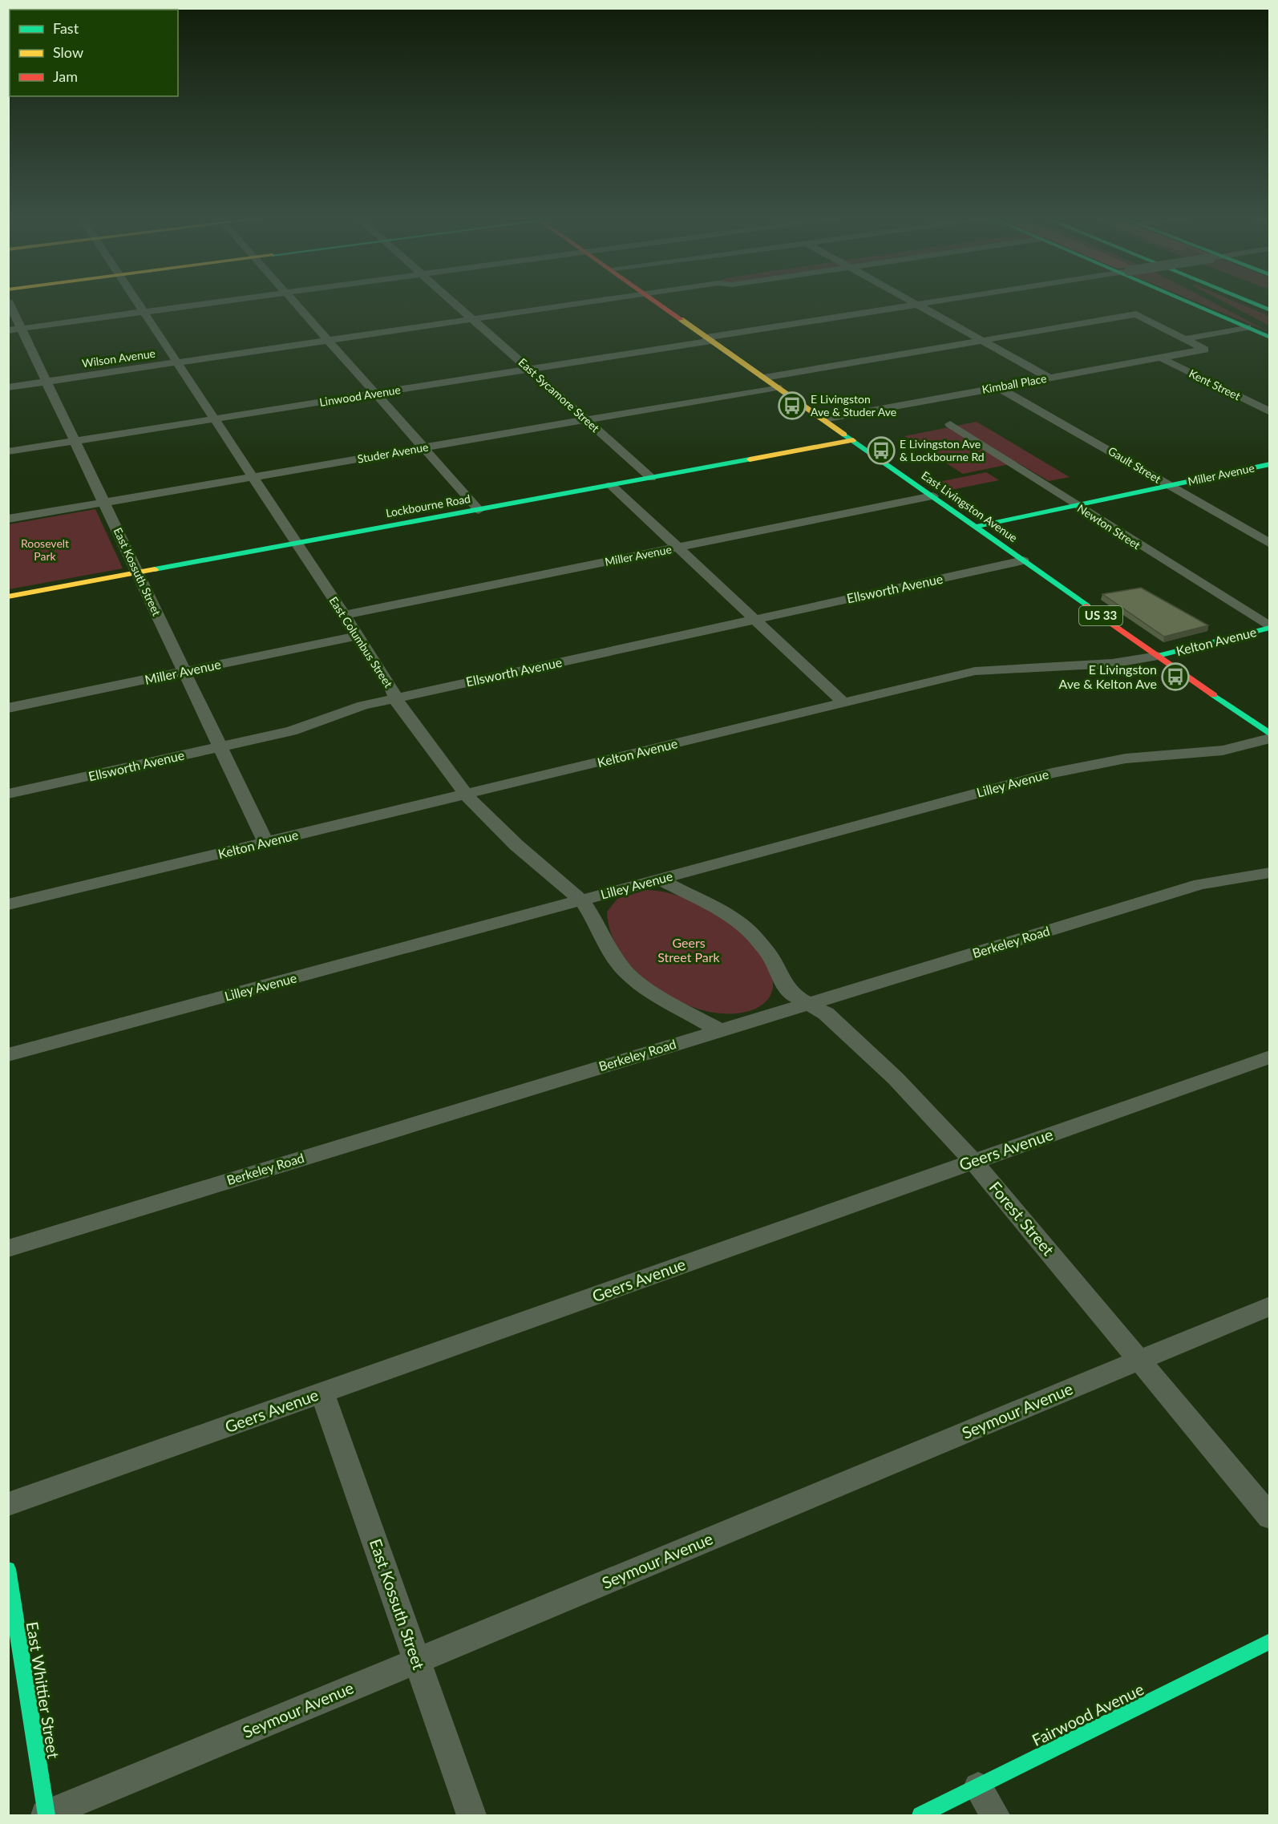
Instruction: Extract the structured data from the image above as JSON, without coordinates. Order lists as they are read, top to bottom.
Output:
{
  "streets": {
    "main road": [
      "Miller Avenue",
      "Lockbourne Road",
      "East Livingston Avenue",
      "US 33",
      "Kelton Avenue",
      "East Whittier Street",
      "Fairwood Avenue"
    ],
    "street": [
      "Wilson Avenue",
      "Kimball Place",
      "Kent Street",
      "East Sycamore Street",
      "Linwood Avenue",
      "Studer Avenue",
      "Gault Street",
      "Newton Street",
      "East Kossuth Street",
      "Ellsworth Avenue",
      "East Columbus Street",
      "Lilley Avenue",
      "Berkeley Road",
      "Geers Avenue",
      "Forest Street",
      "Seymour Avenue"
    ]
  },
  "crossings": [
    ["Wilson Avenue", "East Sycamore Street"],
    ["Wilson Avenue", "East Kossuth Street"],
    ["Wilson Avenue", "East Columbus Street"],
    ["Kimball Place", "Kent Street"],
    ["Kimball Place", "Gault Street"],
    ["Kimball Place", "East Livingston Avenue"],
    ["East Sycamore Street", "Linwood Avenue"],
    ["East Sycamore Street", "Studer Avenue"],
    ["East Sycamore Street", "Lockbourne Road"],
    ["Linwood Avenue", "East Livingston Avenue"],
    ["Linwood Avenue", "East Kossuth Street"],
    ["Linwood Avenue", "East Columbus Street"],
    ["Studer Avenue", "East Livingston Avenue"],
    ["Studer Avenue", "East Kossuth Street"],
    ["Studer Avenue", "East Columbus Street"],
    ["Gault Street", "Miller Avenue"],
    ["Miller Avenue", "East Livingston Avenue"],
    ["Miller Avenue", "Newton Street"],
    ["Miller Avenue", "East Kossuth Street"],
    ["Miller Avenue", "East Columbus Street"],
    ["Lockbourne Road", "East Livingston Avenue"],
    ["Lockbourne Road", "East Kossuth Street"],
    ["Lockbourne Road", "East Columbus Street"],
    ["East Livingston Avenue", "Ellsworth Avenue"],
    ["East Livingston Avenue", "Kelton Avenue"],
    ["Newton Street", "Kelton Avenue"],
    ["East Kossuth Street", "Ellsworth Avenue"],
    ["East Kossuth Street", "Kelton Avenue"],
    ["East Kossuth Street", "Geers Avenue"],
    ["East Kossuth Street", "Seymour Avenue"],
    ["Ellsworth Avenue", "East Columbus Street"],
    ["Kelton Avenue", "East Columbus Street"],
    ["East Columbus Street", "Lilley Avenue"],
    ["East Columbus Street", "Berkeley Road"],
    ["Lilley Avenue", "Forest Street"],
    ["Berkeley Road", "Forest Street"],
    ["Geers Avenue", "Forest Street"],
    ["Forest Street", "Seymour Avenue"],
    ["Seymour Avenue", "East Whittier Street"]
  ],
  "parks": ["Roosevelt Park", "Geers Street Park"],
  "places": {
    "bus stop": ["E Livingston Ave & Studer Ave", "E Livingston Ave & Lockbourne Rd", "E Livingston Ave & Kelton Ave"]
  },
  "legend": ["Fast", "Slow", "Jam"]
}
